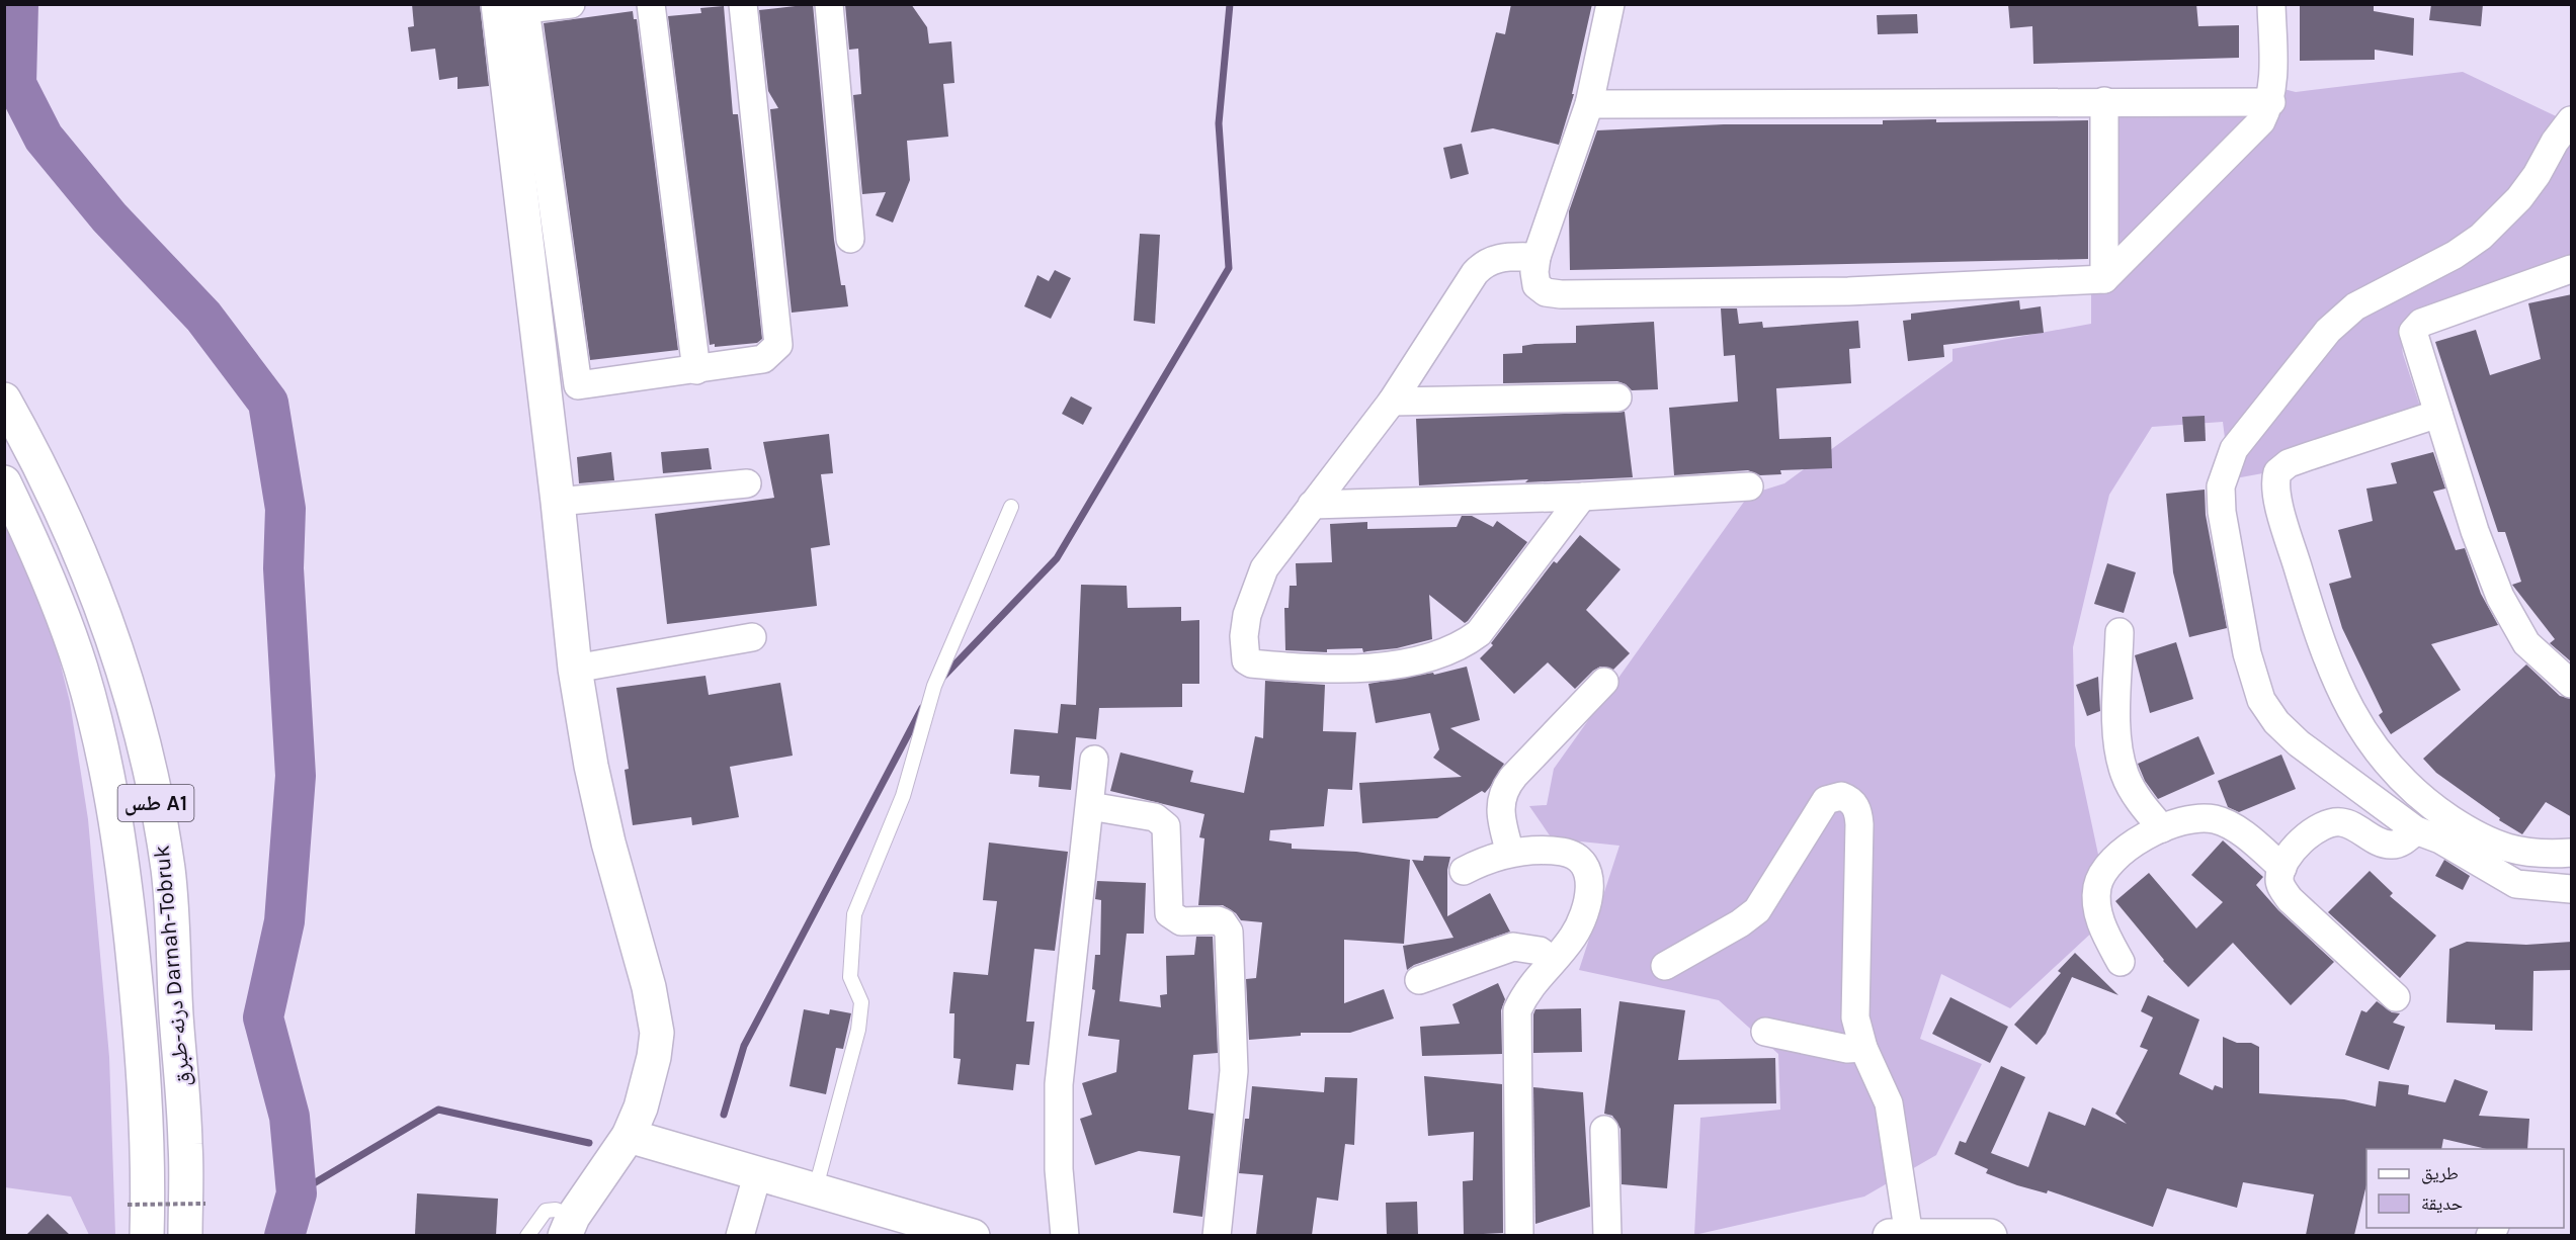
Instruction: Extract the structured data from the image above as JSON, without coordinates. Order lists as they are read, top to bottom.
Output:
{
  "streets": {
    "main road": ["طس A1", "درنه-طبرق Darnah-Tobruk"]
  },
  "legend": ["طريق", "حديقة"]
}
